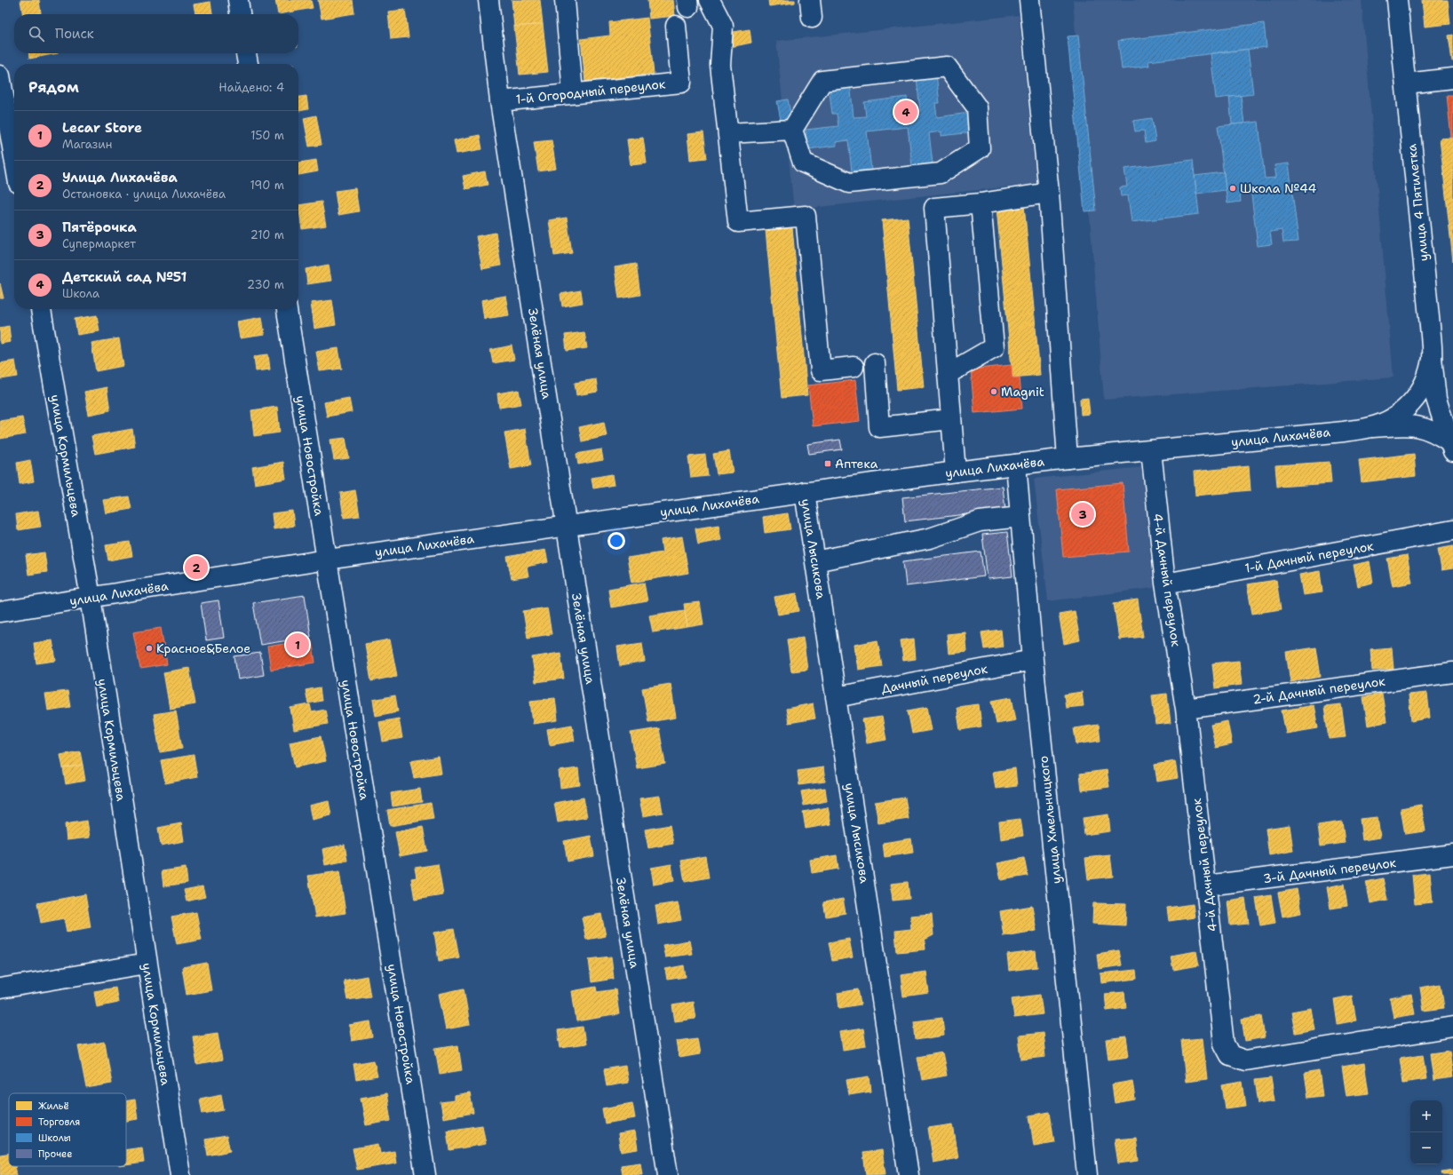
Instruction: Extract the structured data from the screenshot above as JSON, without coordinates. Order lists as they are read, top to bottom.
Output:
{
  "streets": {
    "street": [
      "1-й Огородный переулок",
      "улица 4 Пятилетка",
      "Зелёная улица",
      "улица Лихачёва",
      "улица Кормильцева",
      "улица Новостройка",
      "улица Лысикова",
      "1-й Дачный переулок",
      "4-й Дачный переулок",
      "Дачный переулок",
      "2-й Дачный переулок",
      "улица Хмельницкого",
      "3-й Дачный переулок"
    ]
  },
  "crossings": [
    ["1-й Огородный переулок", "Зелёная улица"],
    ["улица 4 Пятилетка", "улица Лихачёва"],
    ["Зелёная улица", "улица Лихачёва"],
    ["улица Лихачёва", "улица Кормильцева"],
    ["улица Лихачёва", "улица Новостройка"],
    ["улица Лихачёва", "улица Лысикова"],
    ["улица Лихачёва", "4-й Дачный переулок"],
    ["улица Лихачёва", "улица Хмельницкого"],
    ["улица Лысикова", "Дачный переулок"],
    ["1-й Дачный переулок", "4-й Дачный переулок"],
    ["4-й Дачный переулок", "2-й Дачный переулок"],
    ["4-й Дачный переулок", "3-й Дачный переулок"],
    ["Дачный переулок", "улица Хмельницкого"]
  ],
  "places": {
    "other": ["Школа №44", "Magnit", "Красное&Белое"],
    "transit": ["Аптека"]
  },
  "legend": [
    "Жильё",
    "Торговля",
    "Школы",
    "Прочее"
  ],
  "page": {
    "search": "Поиск",
    "heading": ["Рядом", "Найдено: 4"],
    "pins": [
      "4",
      "3",
      "2",
      "1"
    ],
    "list": [
      {
        "mark": "1",
        "name": "Lecar Store",
        "note": "Магазин",
        "value": "150 m"
      },
      {
        "mark": "2",
        "name": "Улица Лихачёва",
        "note": "Остановка · улица Лихачёва",
        "value": "190 m"
      },
      {
        "mark": "3",
        "name": "Пятёрочка",
        "note": "Супермаркет",
        "value": "210 m"
      },
      {
        "mark": "4",
        "name": "Детский сад №51",
        "note": "Школа",
        "value": "230 m"
      }
    ],
    "map_buttons": ["+", "−"]
  }
}
